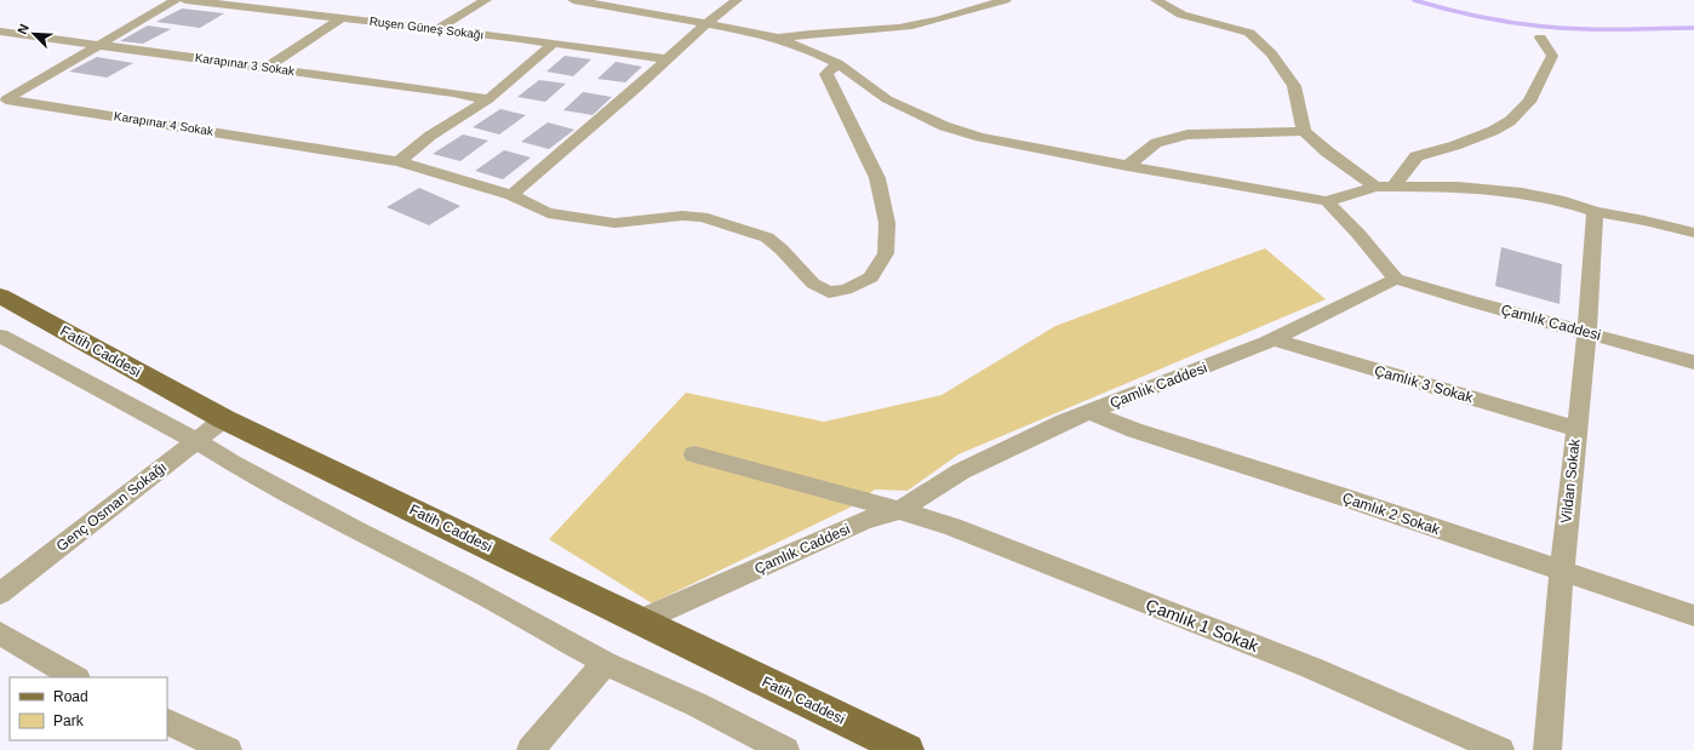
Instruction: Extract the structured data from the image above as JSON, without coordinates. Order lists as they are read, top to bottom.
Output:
{
  "streets": {
    "main road": ["Fatih Caddesi"],
    "street": [
      "Ruşen Güneş Sokağı",
      "Karapınar 3 Sokak",
      "Karapınar 4 Sokak",
      "Çamlık Caddesi",
      "Çamlık 3 Sokak",
      "Vildan Sokak",
      "Genç Osman Sokağı",
      "Çamlık 2 Sokak",
      "Çamlık 1 Sokak"
    ]
  },
  "crossings": [
    ["Karapınar 3 Sokak", "Karapınar 4 Sokak"],
    ["Çamlık Caddesi", "Fatih Caddesi"],
    ["Çamlık Caddesi", "Çamlık 3 Sokak"],
    ["Çamlık Caddesi", "Vildan Sokak"],
    ["Çamlık Caddesi", "Çamlık 2 Sokak"],
    ["Çamlık Caddesi", "Çamlık 1 Sokak"],
    ["Fatih Caddesi", "Genç Osman Sokağı"],
    ["Çamlık 3 Sokak", "Vildan Sokak"],
    ["Vildan Sokak", "Çamlık 2 Sokak"]
  ],
  "legend": ["Road", "Park"],
  "north": "top left"
}
